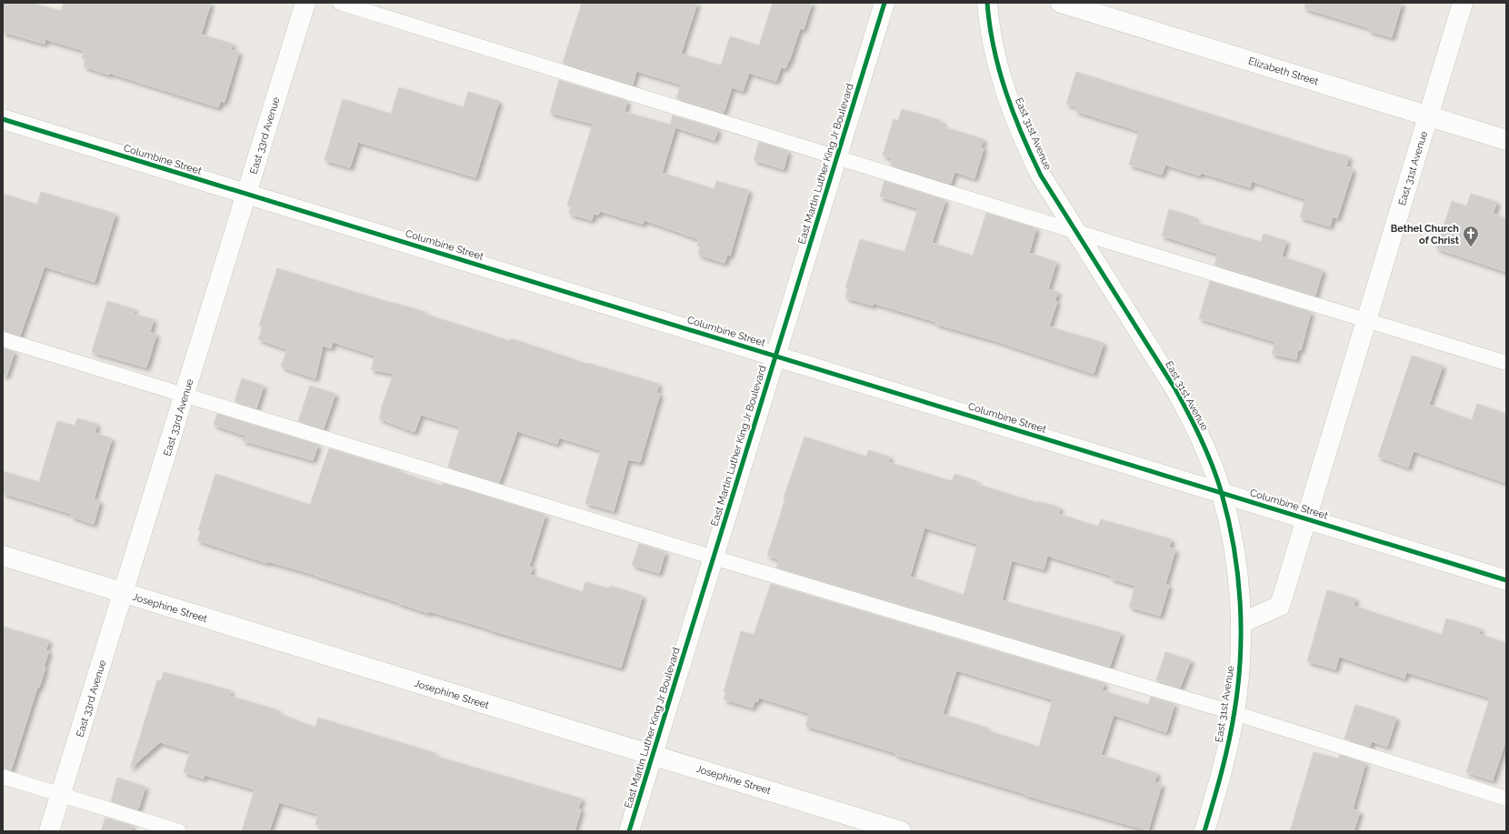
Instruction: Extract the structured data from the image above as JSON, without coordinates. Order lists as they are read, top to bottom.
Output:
{
  "streets": {
    "street": [
      "Elizabeth Street",
      "East 31st Avenue",
      "East 33rd Avenue",
      "Columbine Street",
      "East Martin Luther King Jr Boulevard",
      "Josephine Street"
    ]
  },
  "crossings": [
    ["Elizabeth Street", "East 31st Avenue"],
    ["East 31st Avenue", "Columbine Street"],
    ["East 33rd Avenue", "Columbine Street"],
    ["East 33rd Avenue", "Josephine Street"],
    ["Columbine Street", "East Martin Luther King Jr Boulevard"],
    ["East Martin Luther King Jr Boulevard", "Josephine Street"]
  ],
  "places": {
    "church": ["Bethel Church of Christ"]
  }
}
